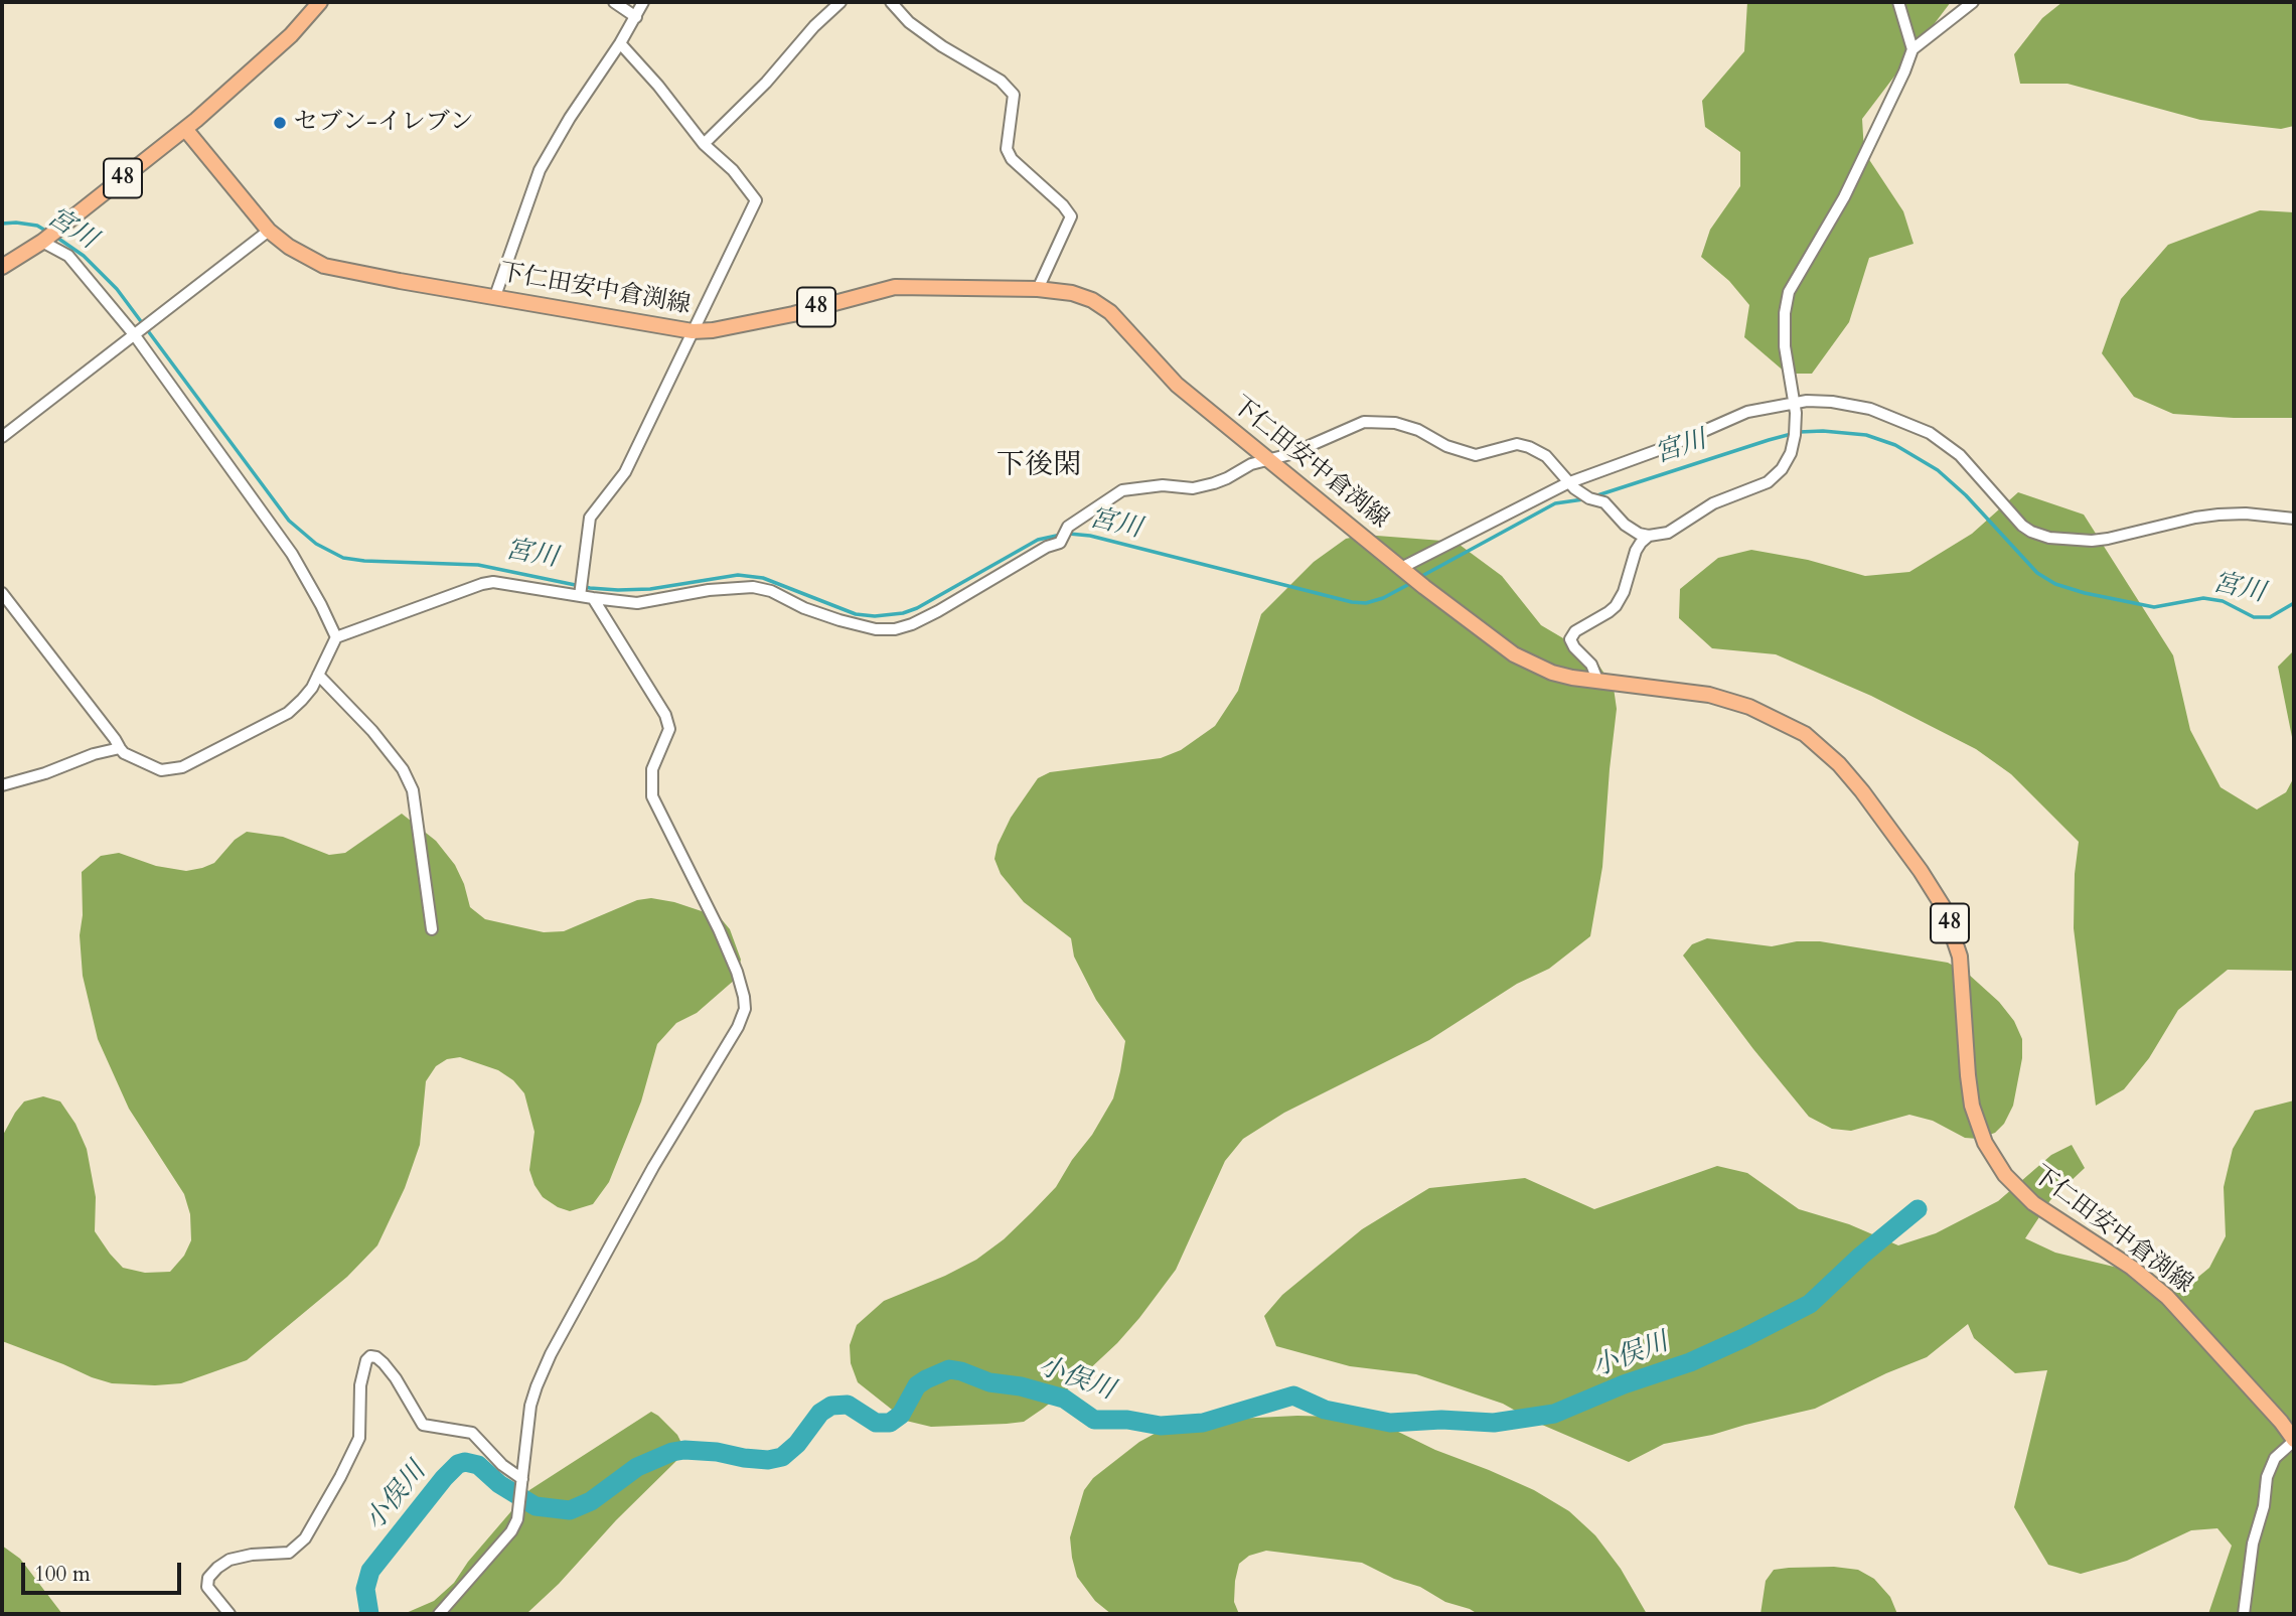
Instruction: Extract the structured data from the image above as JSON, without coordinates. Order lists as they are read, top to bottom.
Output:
{
  "streets": {
    "main road": ["48", "下仁田安中倉渕線"]
  },
  "crossings": [
    ["48", "下仁田安中倉渕線"]
  ],
  "districts": ["下後閑"],
  "water": ["宮川", "小俣川"],
  "places": ["セブン-イレブン"],
  "scale_bar": "100 m"
}
